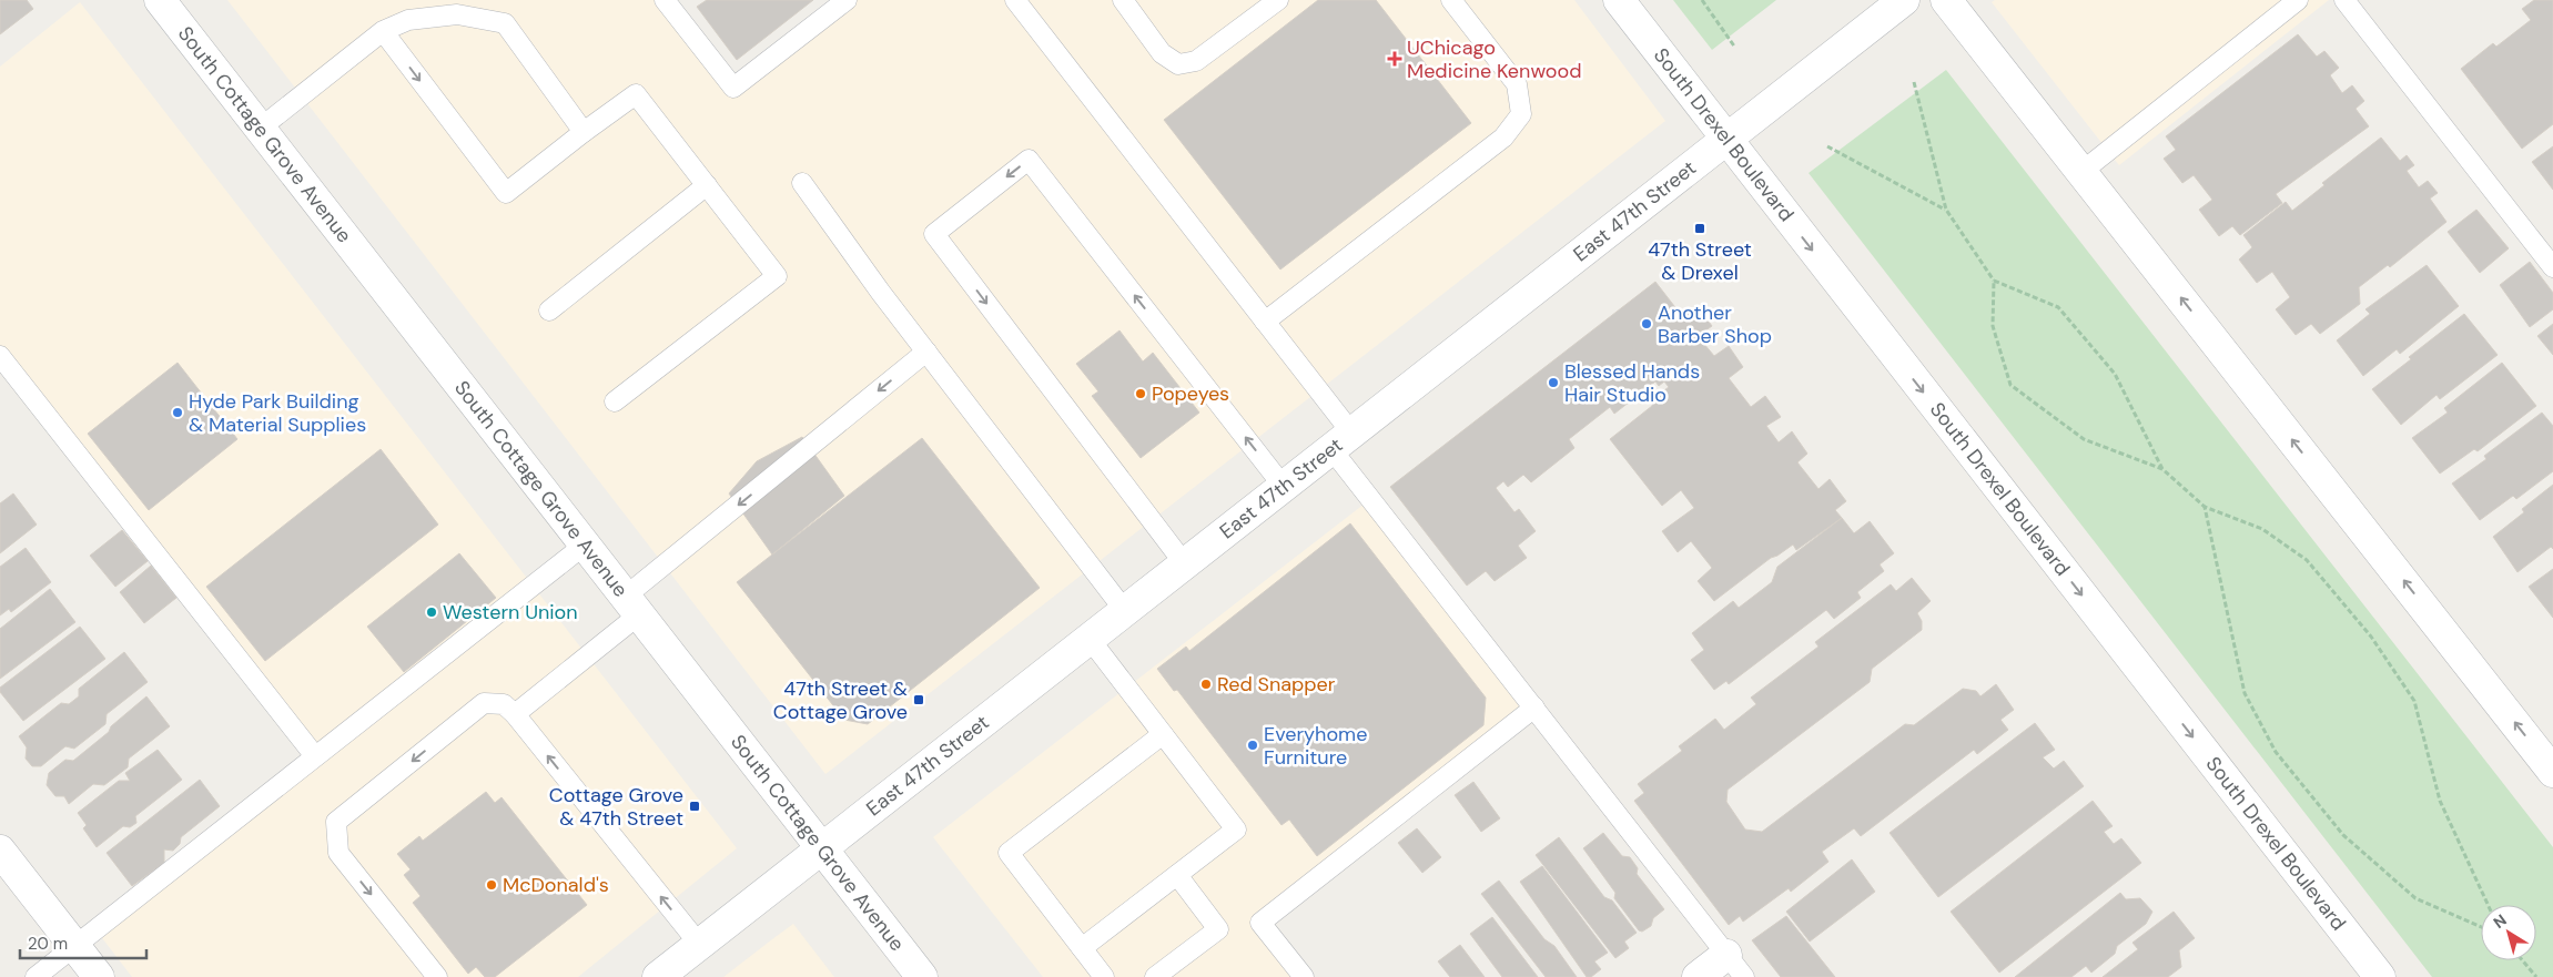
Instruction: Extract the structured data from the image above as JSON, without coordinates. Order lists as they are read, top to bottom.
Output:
{
  "streets": {
    "main road": ["South Cottage Grove Avenue", "South Drexel Boulevard", "East 47th Street"]
  },
  "crossings": [
    ["South Cottage Grove Avenue", "East 47th Street"],
    ["South Drexel Boulevard", "East 47th Street"]
  ],
  "places": {
    "health": ["UChicago Medicine Kenwood"],
    "transit": ["47th Street & Drexel", "47th Street & Cottage Grove", "Cottage Grove & 47th Street"],
    "other": [
      "Another Barber Shop",
      "Blessed Hands Hair Studio",
      "Popeyes",
      "Hyde Park Building & Material Supplies",
      "Western Union",
      "Red Snapper",
      "Everyhome Furniture",
      "McDonald's"
    ]
  },
  "scale_bar": "20 m",
  "north": "top left"
}
